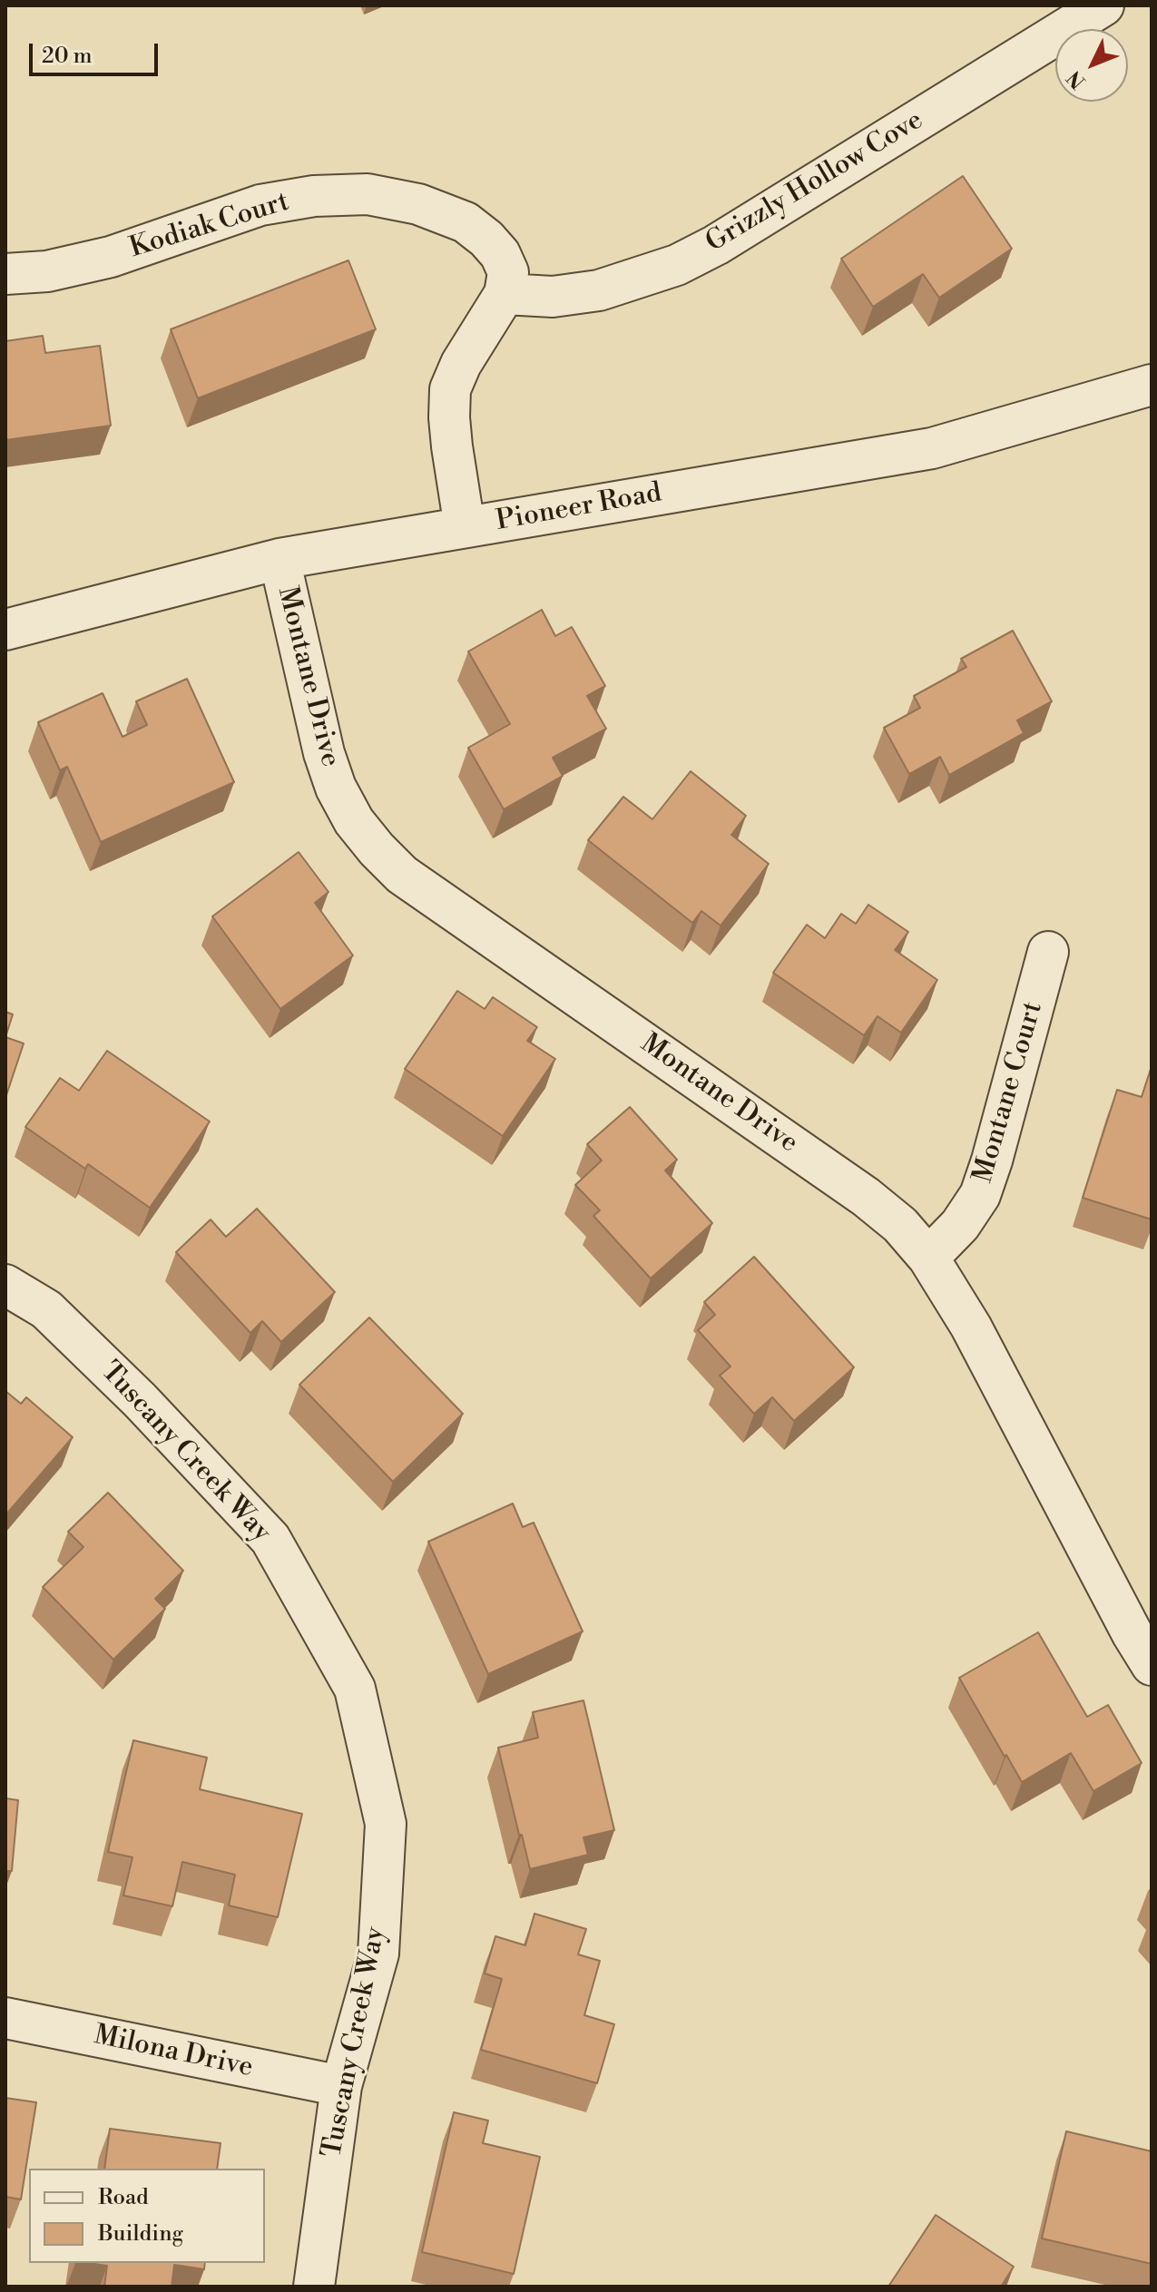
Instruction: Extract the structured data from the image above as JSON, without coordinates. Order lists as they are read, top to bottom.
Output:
{
  "streets": {
    "street": [
      "Grizzly Hollow Cove",
      "Kodiak Court",
      "Pioneer Road",
      "Montane Drive",
      "Montane Court",
      "Tuscany Creek Way",
      "Milona Drive"
    ]
  },
  "crossings": [
    ["Grizzly Hollow Cove", "Kodiak Court"],
    ["Pioneer Road", "Montane Drive"],
    ["Montane Drive", "Montane Court"],
    ["Tuscany Creek Way", "Milona Drive"]
  ],
  "legend": ["Road", "Building"],
  "scale_bar": "20 m",
  "north": "bottom left"
}
